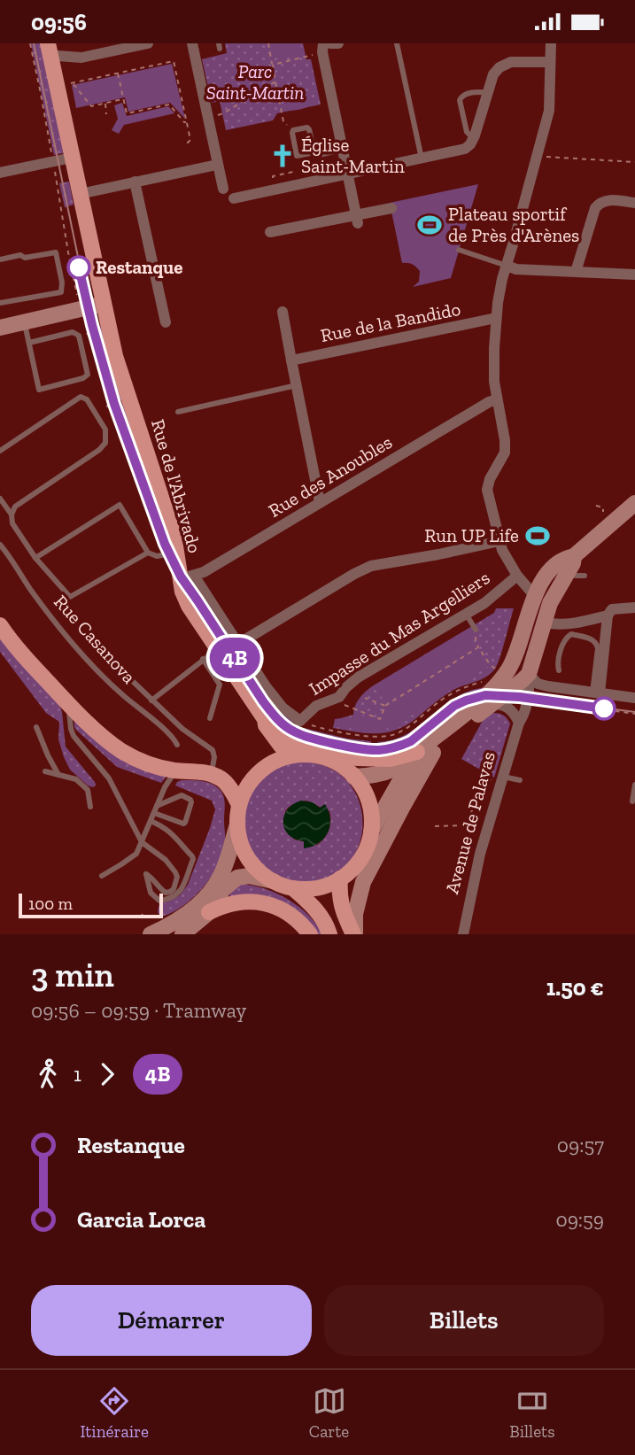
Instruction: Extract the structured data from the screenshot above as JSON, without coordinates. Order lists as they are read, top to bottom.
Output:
{
  "streets": {
    "main road": ["Rue de l'Abrivado", "Avenue de Palavas"],
    "street": ["Rue de la Bandido", "Rue des Anoubles", "Impasse du Mas Argelliers"],
    "lane": ["Rue Casanova"]
  },
  "crossings": [
    ["Rue des Anoubles", "Rue de l'Abrivado"],
    ["Rue de l'Abrivado", "Impasse du Mas Argelliers"],
    ["Rue de l'Abrivado", "Avenue de Palavas"]
  ],
  "parks": ["Parc Saint-Martin"],
  "places": {
    "church": ["Église Saint-Martin"],
    "sports": ["Plateau sportif de Près d'Arènes", "Run UP Life"],
    "other": ["Restanque"]
  },
  "lines": ["tram line 4B"],
  "scale_bar": "100 m",
  "page": {
    "status": "09:56",
    "on_map": "4B",
    "scale": "100 m",
    "heading": ["3 min", "09:56 – 09:59 · Tramway", "1.50 €"],
    "legs": ["1", "4B"],
    "list": [
      {
        "name": "Restanque",
        "value": "09:57"
      },
      {
        "name": "Garcia Lorca",
        "value": "09:59"
      }
    ],
    "buttons": ["Démarrer", "Billets"],
    "tabs": ["Itinéraire", "Carte", "Billets"]
  }
}
